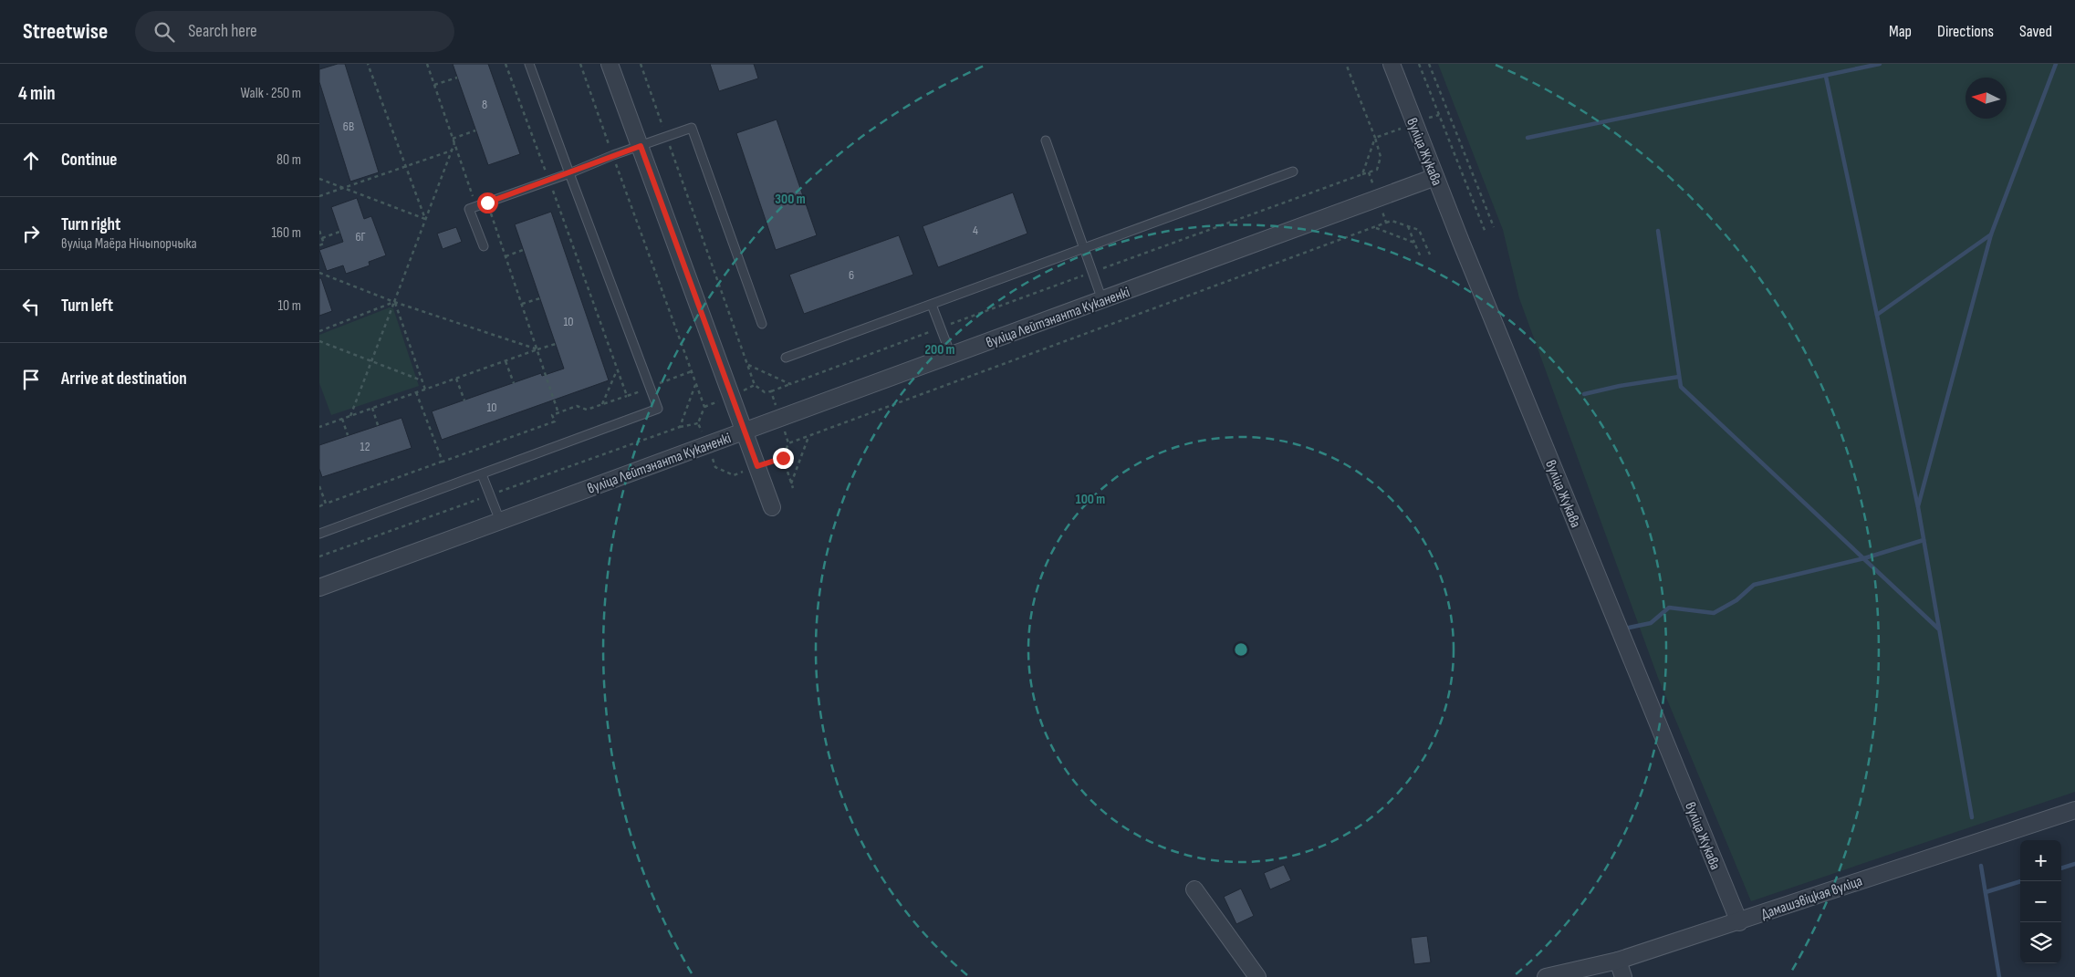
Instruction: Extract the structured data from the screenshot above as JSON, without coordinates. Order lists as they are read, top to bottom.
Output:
{
  "streets": {
    "street": ["вуліца Жукава", "вуліца Лейтэнанта Куканенкі", "Дамашэвіцкая вуліца"]
  },
  "crossings": [
    ["вуліца Жукава", "вуліца Лейтэнанта Куканенкі"],
    ["вуліца Жукава", "Дамашэвіцкая вуліца"]
  ],
  "house_numbers": [
    "8",
    "6В",
    "4",
    "6Г",
    "6",
    "10",
    "10",
    "12"
  ],
  "north": "left",
  "page": {
    "header": "Streetwise",
    "search": "Search here",
    "nav": ["Map", "Directions", "Saved"],
    "heading": ["4 min", "Walk · 250 m"],
    "list": [
      ["Continue", "80 m"],
      ["Turn right", "вуліца Маёра Нічыпорчыка", "160 m"],
      ["Turn left", "10 m"],
      "Arrive at destination"
    ],
    "map_buttons": ["+", "−"]
  },
  "rings": ["300 m", "200 m", "100 m"]
}
